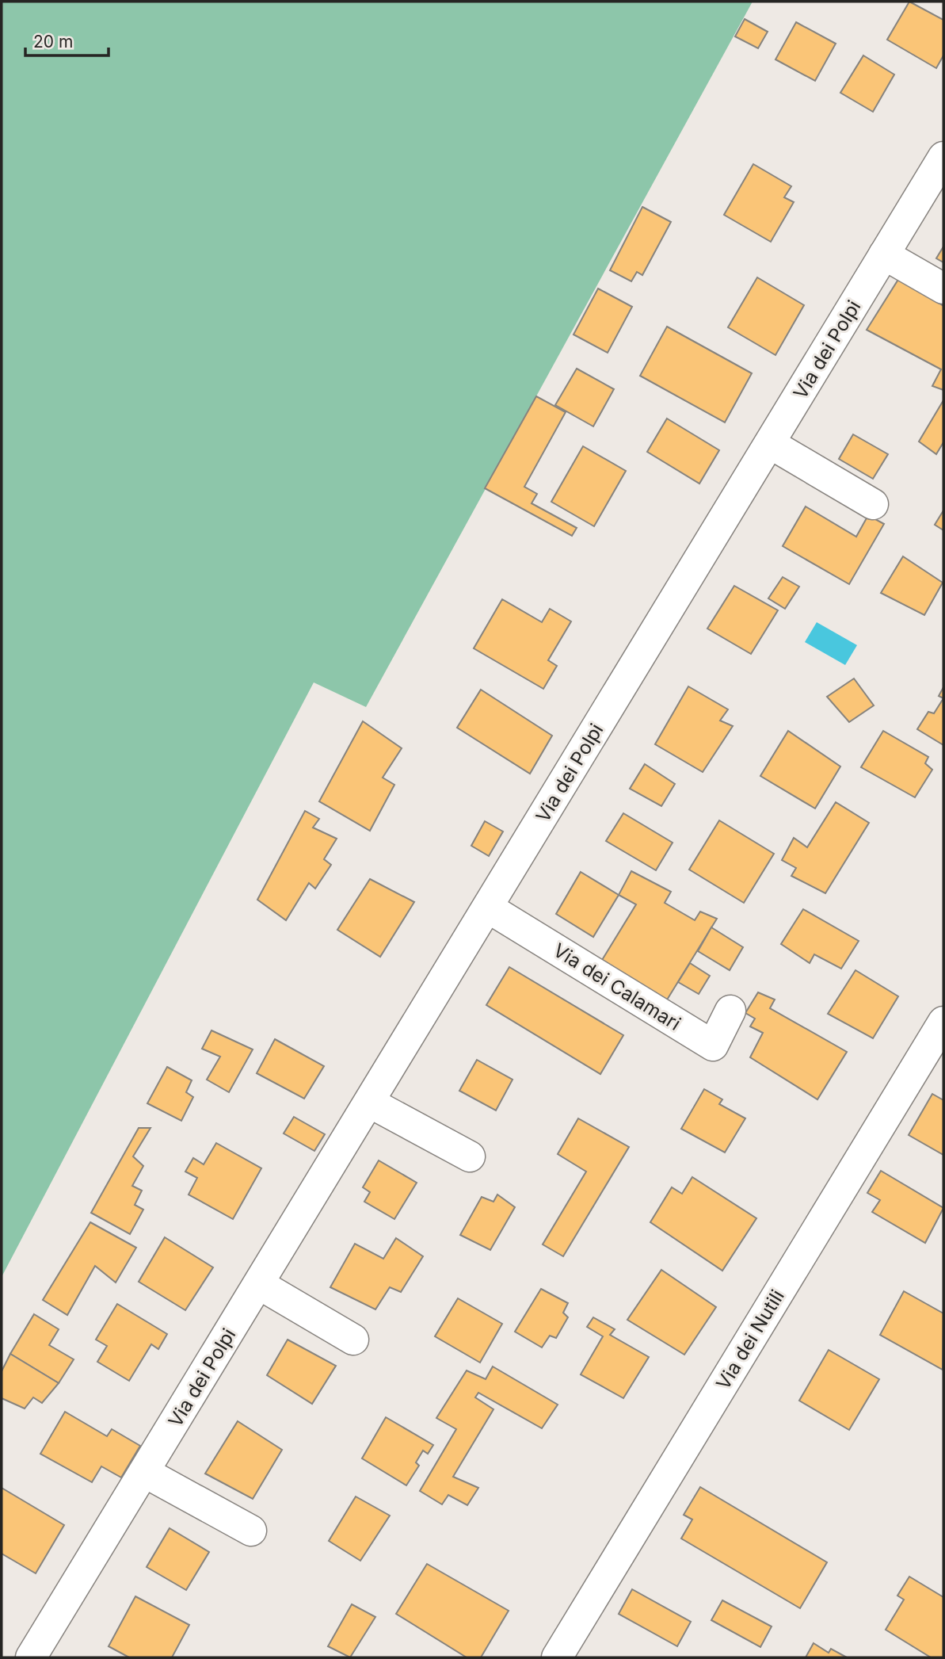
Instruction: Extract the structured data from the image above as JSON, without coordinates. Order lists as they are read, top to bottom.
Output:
{
  "streets": {
    "street": ["Via dei Polpi", "Via dei Calamari", "Via dei Nutili"]
  },
  "crossings": [
    ["Via dei Polpi", "Via dei Calamari"]
  ],
  "scale_bar": "20 m"
}
